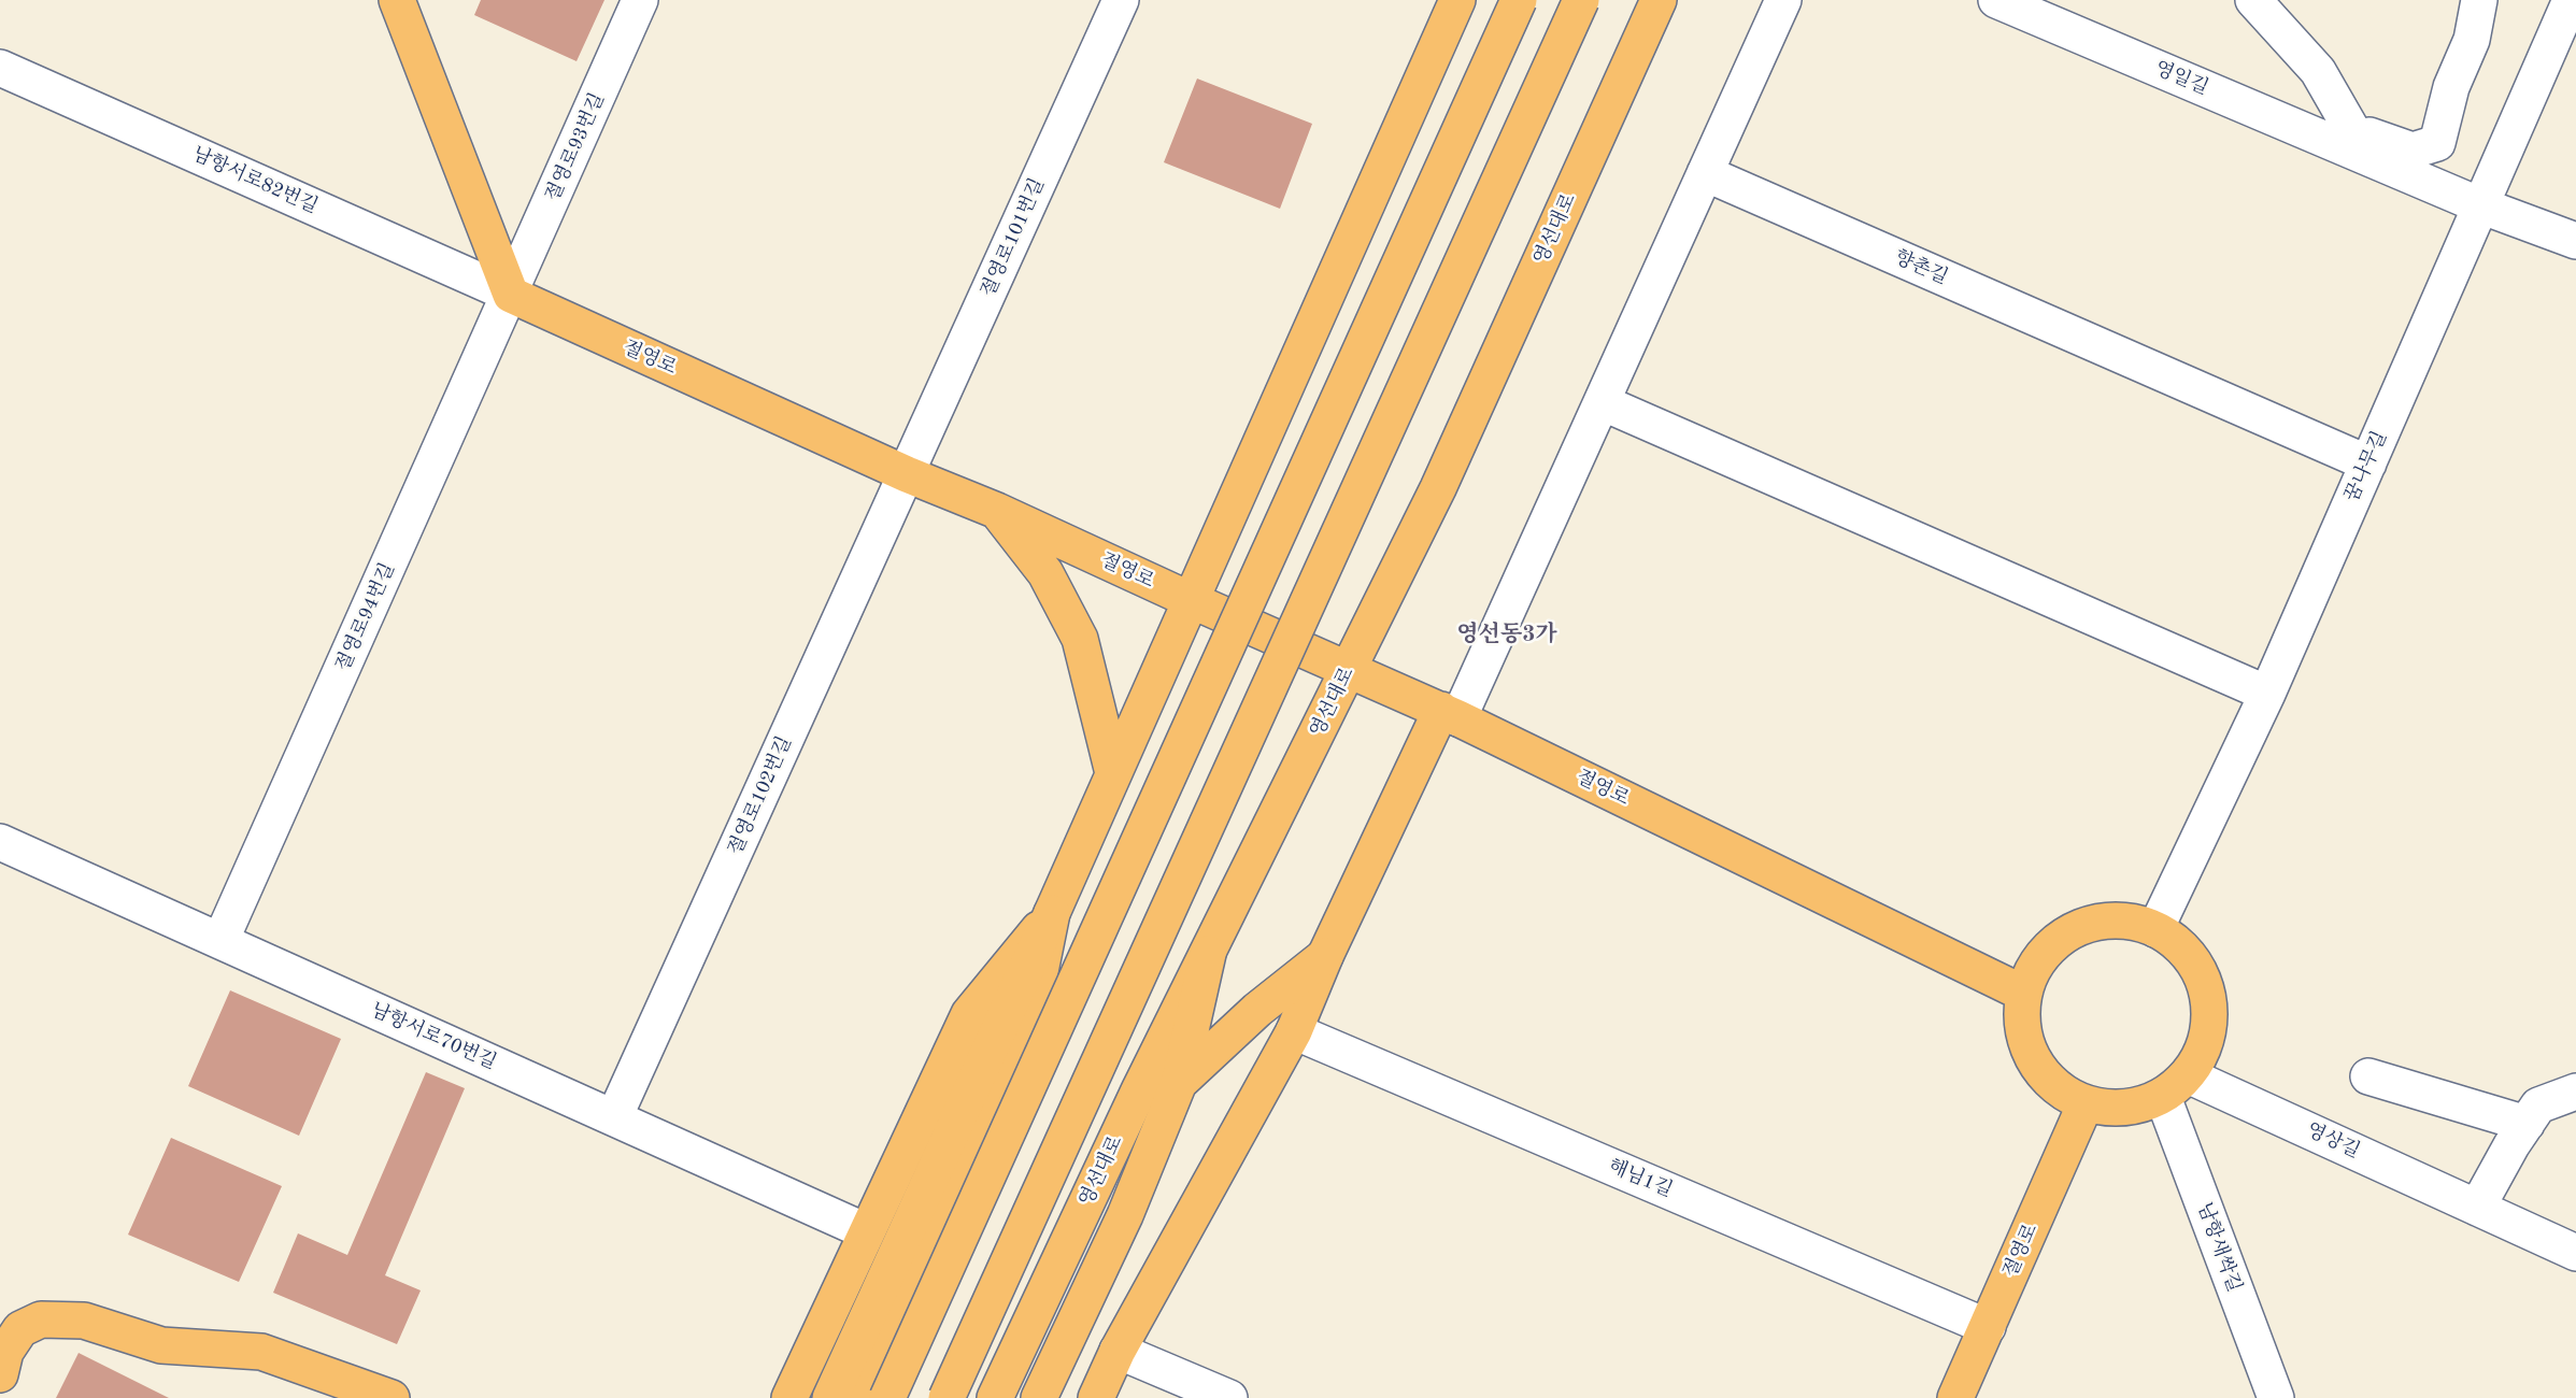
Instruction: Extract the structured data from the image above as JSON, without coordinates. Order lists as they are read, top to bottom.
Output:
{
  "streets": {
    "main road": ["영선대로", "절영로"],
    "street": [
      "영일길",
      "절영로93번길",
      "남항서로82번길",
      "절영로101번길",
      "향촌길",
      "꿈나무길",
      "절영로94번길",
      "절영로102번길",
      "남항서로70번길",
      "영상길",
      "해님1길",
      "남항새싹길"
    ]
  },
  "crossings": [
    ["영일길", "꿈나무길"],
    ["절영로93번길", "남항서로82번길"],
    ["절영로93번길", "절영로"],
    ["절영로93번길", "절영로94번길"],
    ["남항서로82번길", "절영로"],
    ["남항서로82번길", "절영로94번길"],
    ["영선대로", "절영로"],
    ["절영로101번길", "절영로"],
    ["절영로101번길", "절영로102번길"],
    ["향촌길", "꿈나무길"],
    ["절영로", "꿈나무길"],
    ["절영로", "절영로94번길"],
    ["절영로", "절영로102번길"],
    ["절영로", "영상길"],
    ["절영로", "해님1길"],
    ["절영로", "남항새싹길"],
    ["꿈나무길", "영상길"],
    ["꿈나무길", "남항새싹길"],
    ["절영로94번길", "남항서로70번길"],
    ["절영로102번길", "남항서로70번길"],
    ["영상길", "남항새싹길"]
  ],
  "districts": ["영선동3가"]
}
